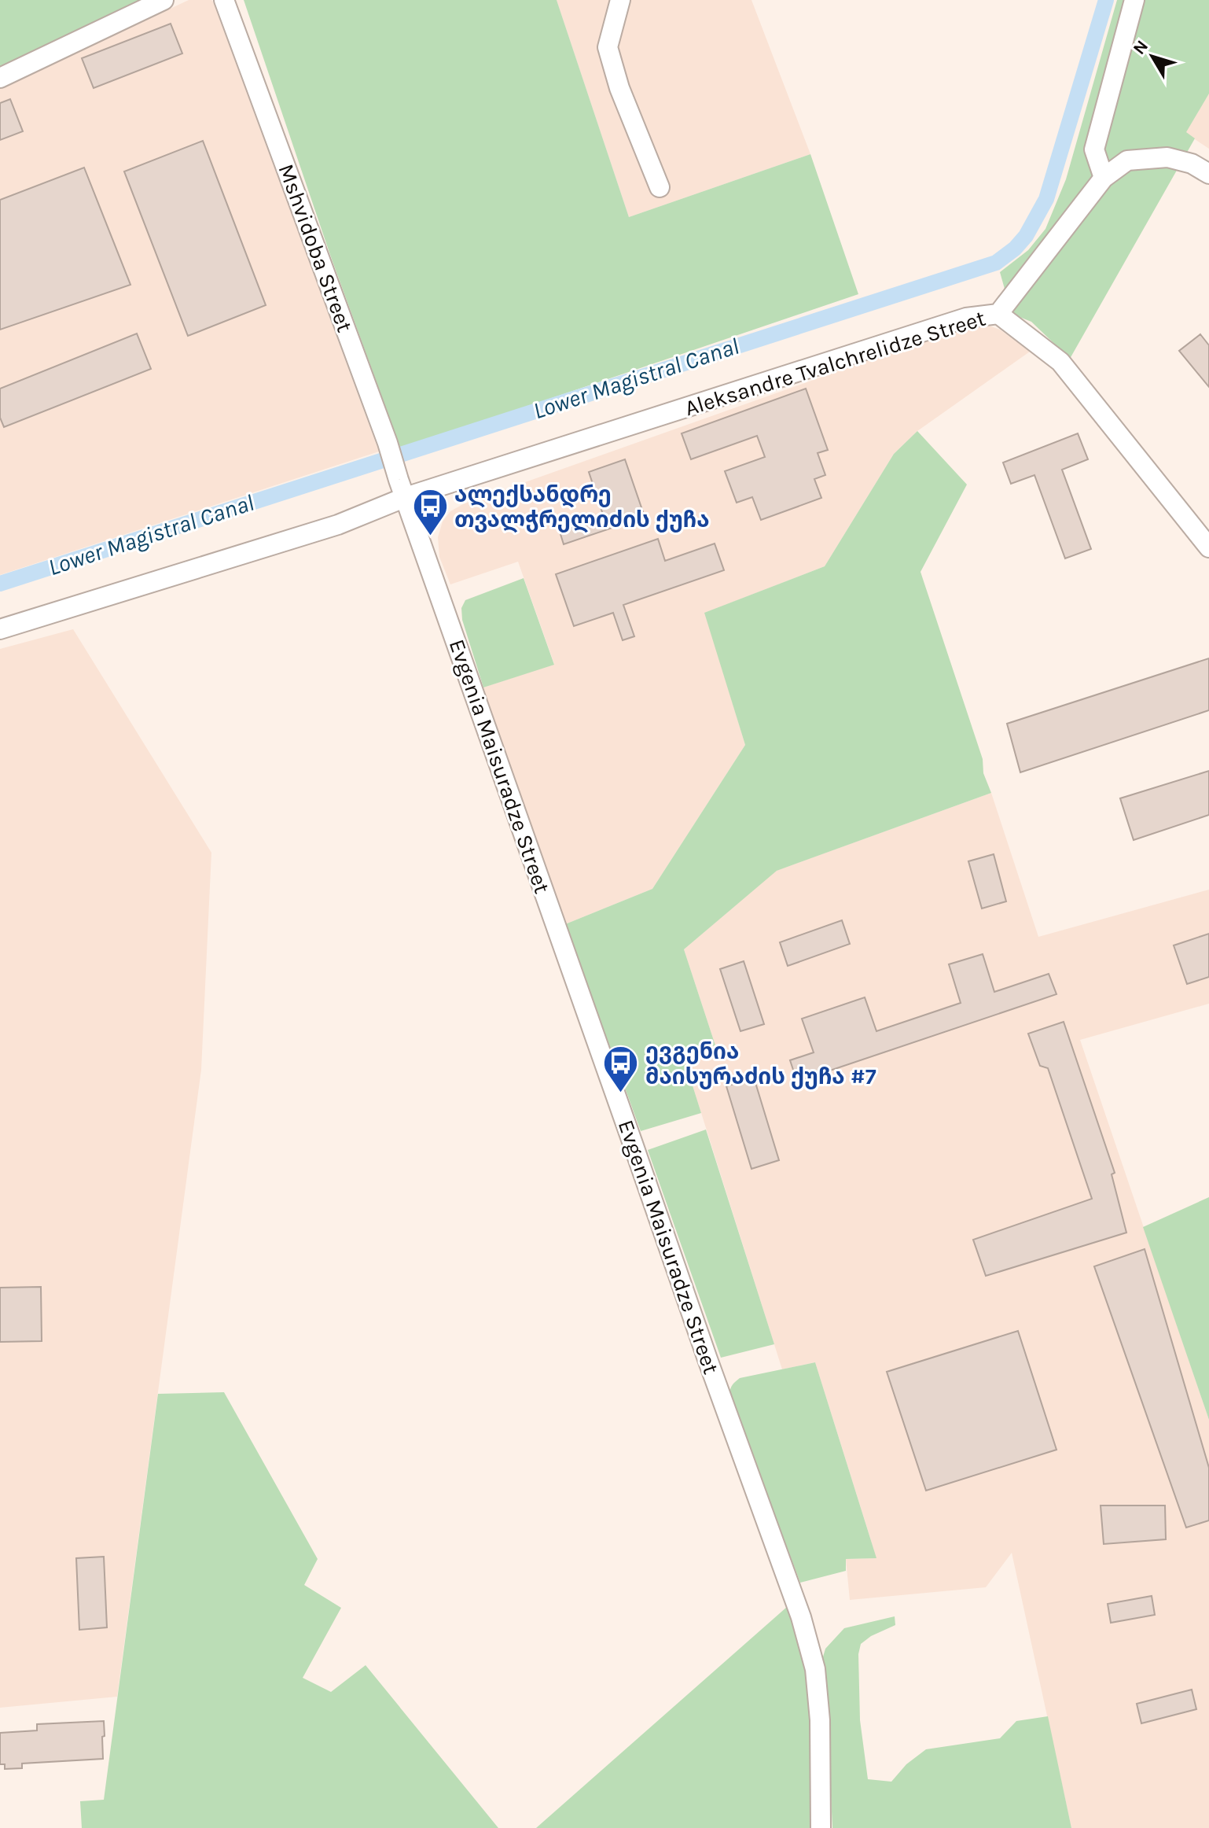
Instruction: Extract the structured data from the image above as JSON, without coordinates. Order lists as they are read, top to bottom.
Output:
{
  "streets": {
    "street": ["Mshvidoba Street", "Aleksandre Tvalchrelidze Street", "Evgenia Maisuradze Street"]
  },
  "crossings": [
    ["Mshvidoba Street", "Aleksandre Tvalchrelidze Street"],
    ["Mshvidoba Street", "Evgenia Maisuradze Street"],
    ["Aleksandre Tvalchrelidze Street", "Evgenia Maisuradze Street"]
  ],
  "water": ["Lower Magistral Canal"],
  "places": {
    "bus stop": ["ალექსანდრე თვალჭრელიძის ქუჩა", "ევგენია მაისურაძის ქუჩა #7"]
  },
  "north": "top left"
}
